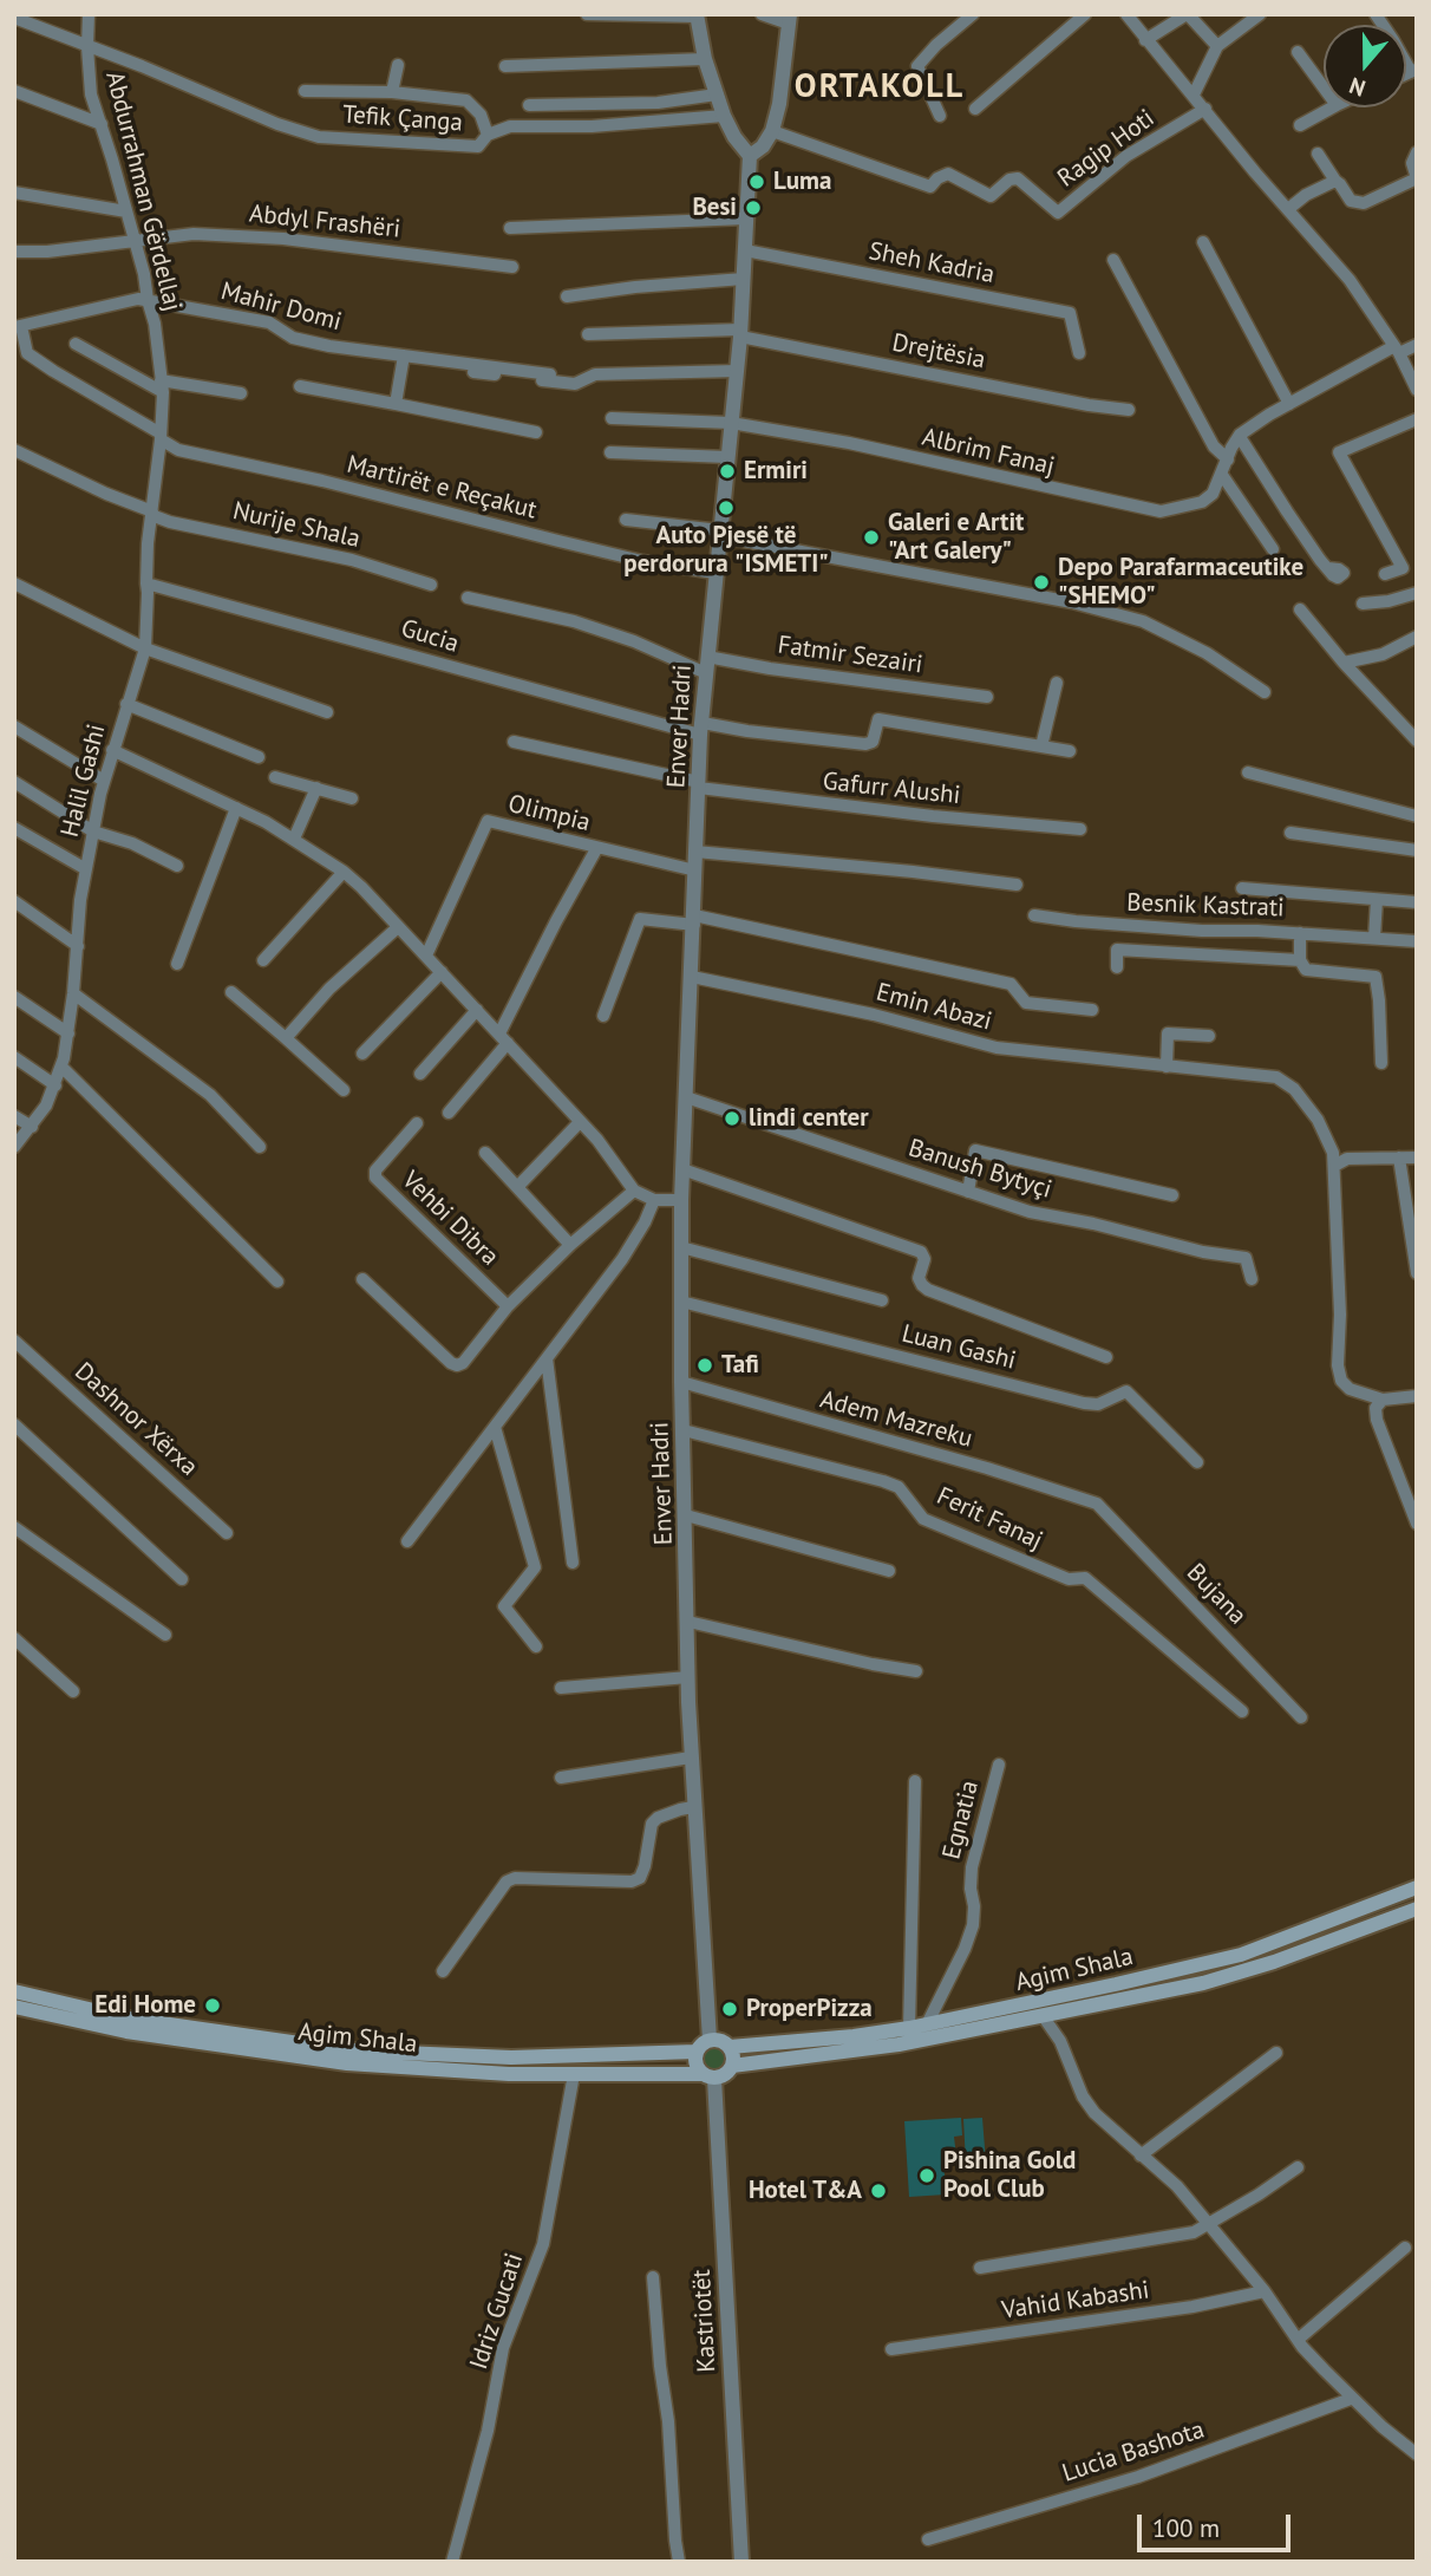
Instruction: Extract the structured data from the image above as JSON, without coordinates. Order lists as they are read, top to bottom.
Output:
{
  "streets": {
    "main road": ["Agim Shala"],
    "street": [
      "Tefik Çanga",
      "Ragip Hoti",
      "Abdurrahman Gërdellaj",
      "Abdyl Frashëri",
      "Sheh Kadria",
      "Mahir Domi",
      "Drejtësia",
      "Albrim Fanaj",
      "Martirët e Reçakut",
      "Nurije Shala",
      "Gucia",
      "Fatmir Sezairi",
      "Enver Hadri",
      "Halil Gashi",
      "Gafurr Alushi",
      "Olimpia",
      "Besnik Kastrati",
      "Emin Abazi",
      "Banush Bytyçi",
      "Vehbi Dibra",
      "Luan Gashi",
      "Dashnor Xërxa",
      "Adem Mazreku",
      "Ferit Fanaj",
      "Bujana",
      "Egnatia",
      "Vahid Kabashi",
      "Idriz Gucati",
      "Kastriotët",
      "Lucia Bashota"
    ]
  },
  "crossings": [
    ["Tefik Çanga", "Abdurrahman Gërdellaj"],
    ["Abdurrahman Gërdellaj", "Abdyl Frashëri"],
    ["Abdurrahman Gërdellaj", "Mahir Domi"],
    ["Abdurrahman Gërdellaj", "Martirët e Reçakut"],
    ["Abdurrahman Gërdellaj", "Halil Gashi"],
    ["Sheh Kadria", "Enver Hadri"],
    ["Mahir Domi", "Martirët e Reçakut"],
    ["Drejtësia", "Enver Hadri"],
    ["Albrim Fanaj", "Enver Hadri"],
    ["Martirët e Reçakut", "Enver Hadri"],
    ["Martirët e Reçakut", "Halil Gashi"],
    ["Nurije Shala", "Halil Gashi"],
    ["Gucia", "Enver Hadri"],
    ["Gucia", "Halil Gashi"],
    ["Fatmir Sezairi", "Enver Hadri"],
    ["Enver Hadri", "Gafurr Alushi"],
    ["Enver Hadri", "Olimpia"],
    ["Enver Hadri", "Emin Abazi"],
    ["Enver Hadri", "Banush Bytyçi"],
    ["Enver Hadri", "Luan Gashi"],
    ["Enver Hadri", "Adem Mazreku"],
    ["Enver Hadri", "Ferit Fanaj"],
    ["Enver Hadri", "Agim Shala"],
    ["Enver Hadri", "Kastriotët"],
    ["Adem Mazreku", "Bujana"],
    ["Egnatia", "Agim Shala"],
    ["Agim Shala", "Idriz Gucati"],
    ["Agim Shala", "Kastriotët"]
  ],
  "districts": ["ORTAKOLL"],
  "places": [
    "Luma",
    "Besi",
    "Ermiri",
    "Auto Pjesë të perdorura \"ISMETI\"",
    "Galeri e Artit \"Art Galery\"",
    "Depo Parafarmaceutike \"SHEMO\"",
    "lindi center",
    "Tafi",
    "Edi Home",
    "ProperPizza",
    "Pishina Gold Pool Club",
    "Hotel T&A"
  ],
  "scale_bar": "100 m",
  "north": "bottom"
}
